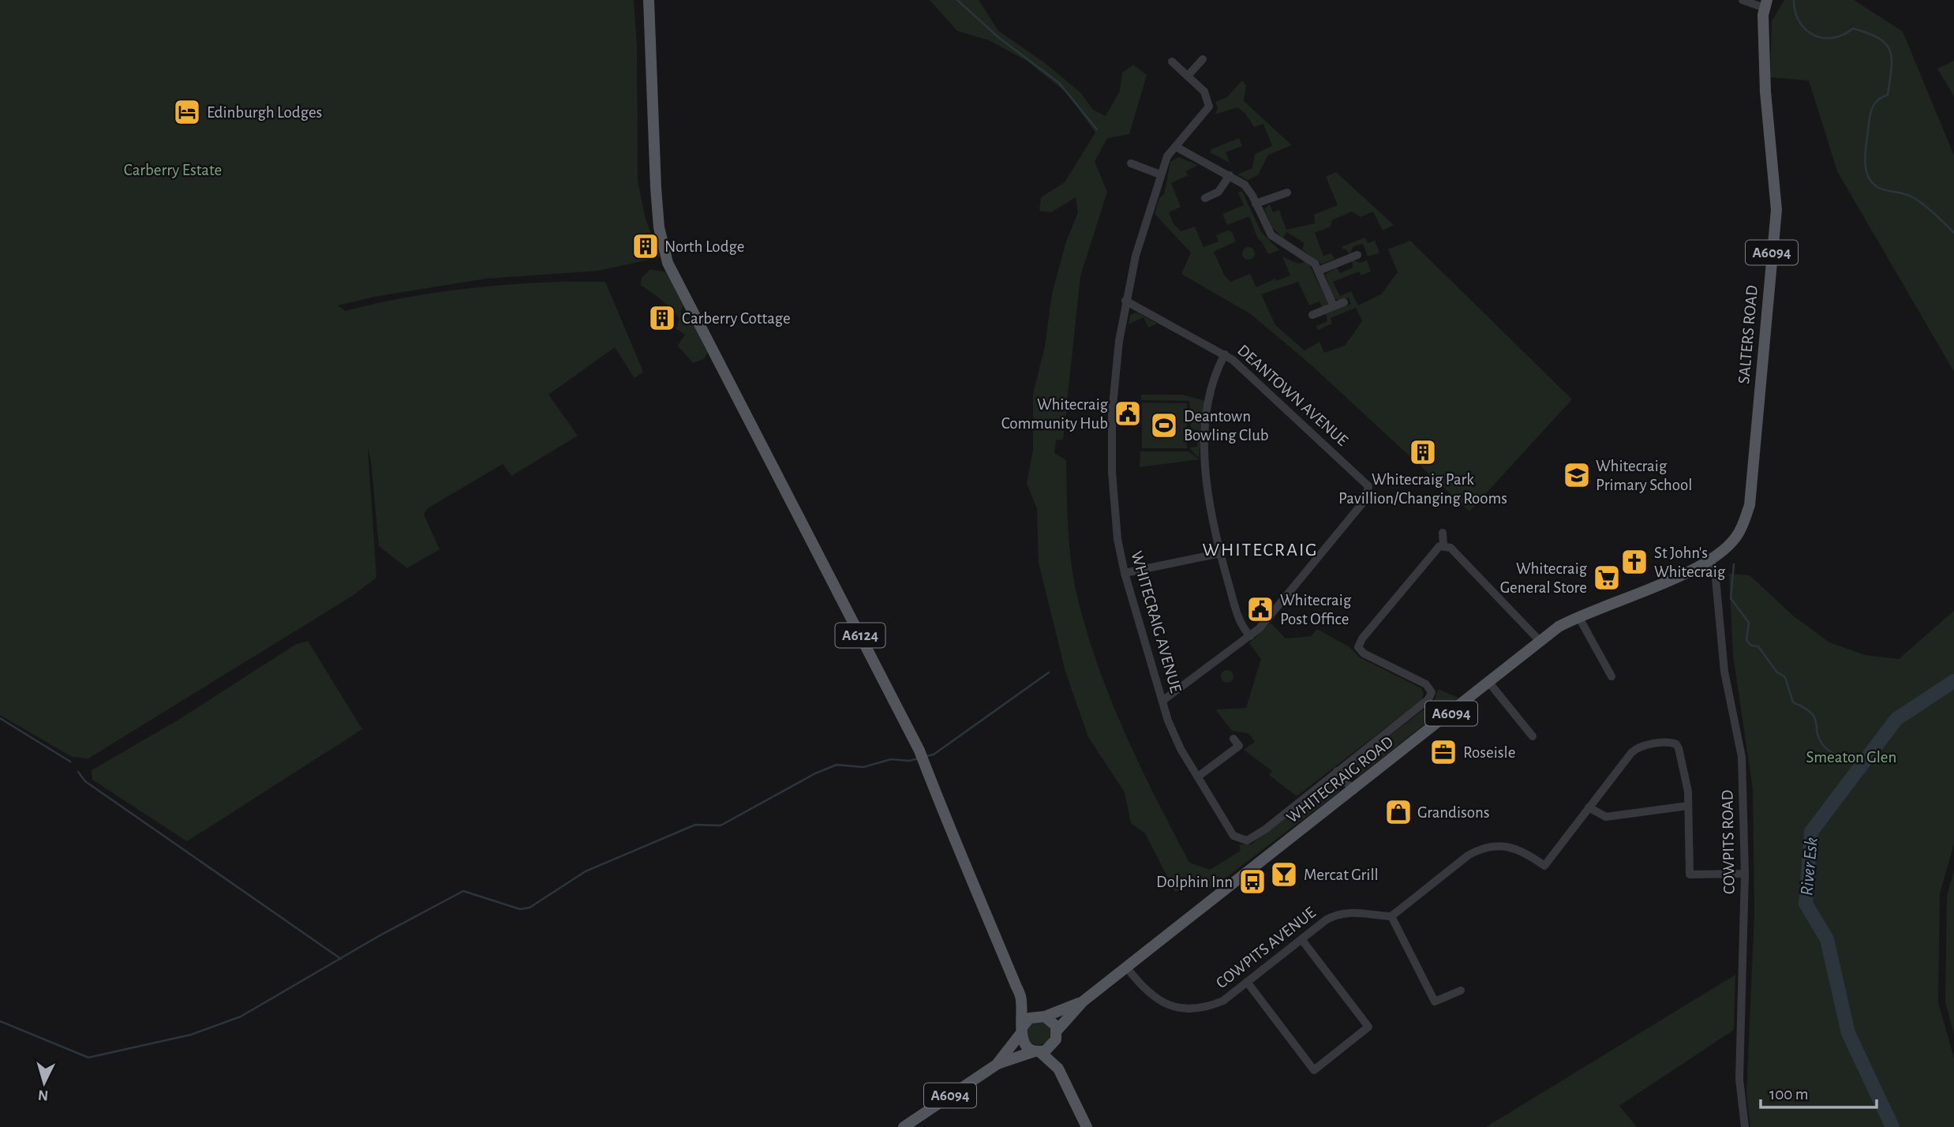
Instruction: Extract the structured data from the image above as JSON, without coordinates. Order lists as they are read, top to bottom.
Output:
{
  "streets": {
    "main road": [
      "A6094",
      "SALTERS ROAD",
      "A6124",
      "WHITECRAIG ROAD"
    ],
    "street": [
      "DEANTOWN AVENUE",
      "WHITECRAIG AVENUE",
      "COWPITS ROAD",
      "COWPITS AVENUE"
    ]
  },
  "crossings": [
    ["A6094", "A6124"],
    ["A6094", "WHITECRAIG ROAD"],
    ["A6094", "COWPITS AVENUE"],
    ["SALTERS ROAD", "WHITECRAIG ROAD"],
    ["SALTERS ROAD", "COWPITS ROAD"],
    ["DEANTOWN AVENUE", "WHITECRAIG AVENUE"],
    ["WHITECRAIG ROAD", "COWPITS ROAD"],
    ["WHITECRAIG ROAD", "COWPITS AVENUE"]
  ],
  "districts": ["WHITECRAIG"],
  "water": ["River Esk"],
  "parks": ["Carberry Estate", "Smeaton Glen"],
  "places": {
    "hotel": ["Edinburgh Lodges"],
    "building": ["North Lodge", "Carberry Cottage", "Whitecraig Park Pavillion/Changing Rooms"],
    "public building": ["Whitecraig Community Hub", "Whitecraig Post Office"],
    "sports": ["Deantown Bowling Club"],
    "school or university": ["Whitecraig Primary School"],
    "church": ["St John's Whitecraig"],
    "supermarket": ["Whitecraig General Store"],
    "office": ["Roseisle"],
    "shop": ["Grandisons"],
    "bar": ["Mercat Grill"],
    "bus stop": ["Dolphin Inn"]
  },
  "scale_bar": "100 m",
  "north": "bottom"
}
